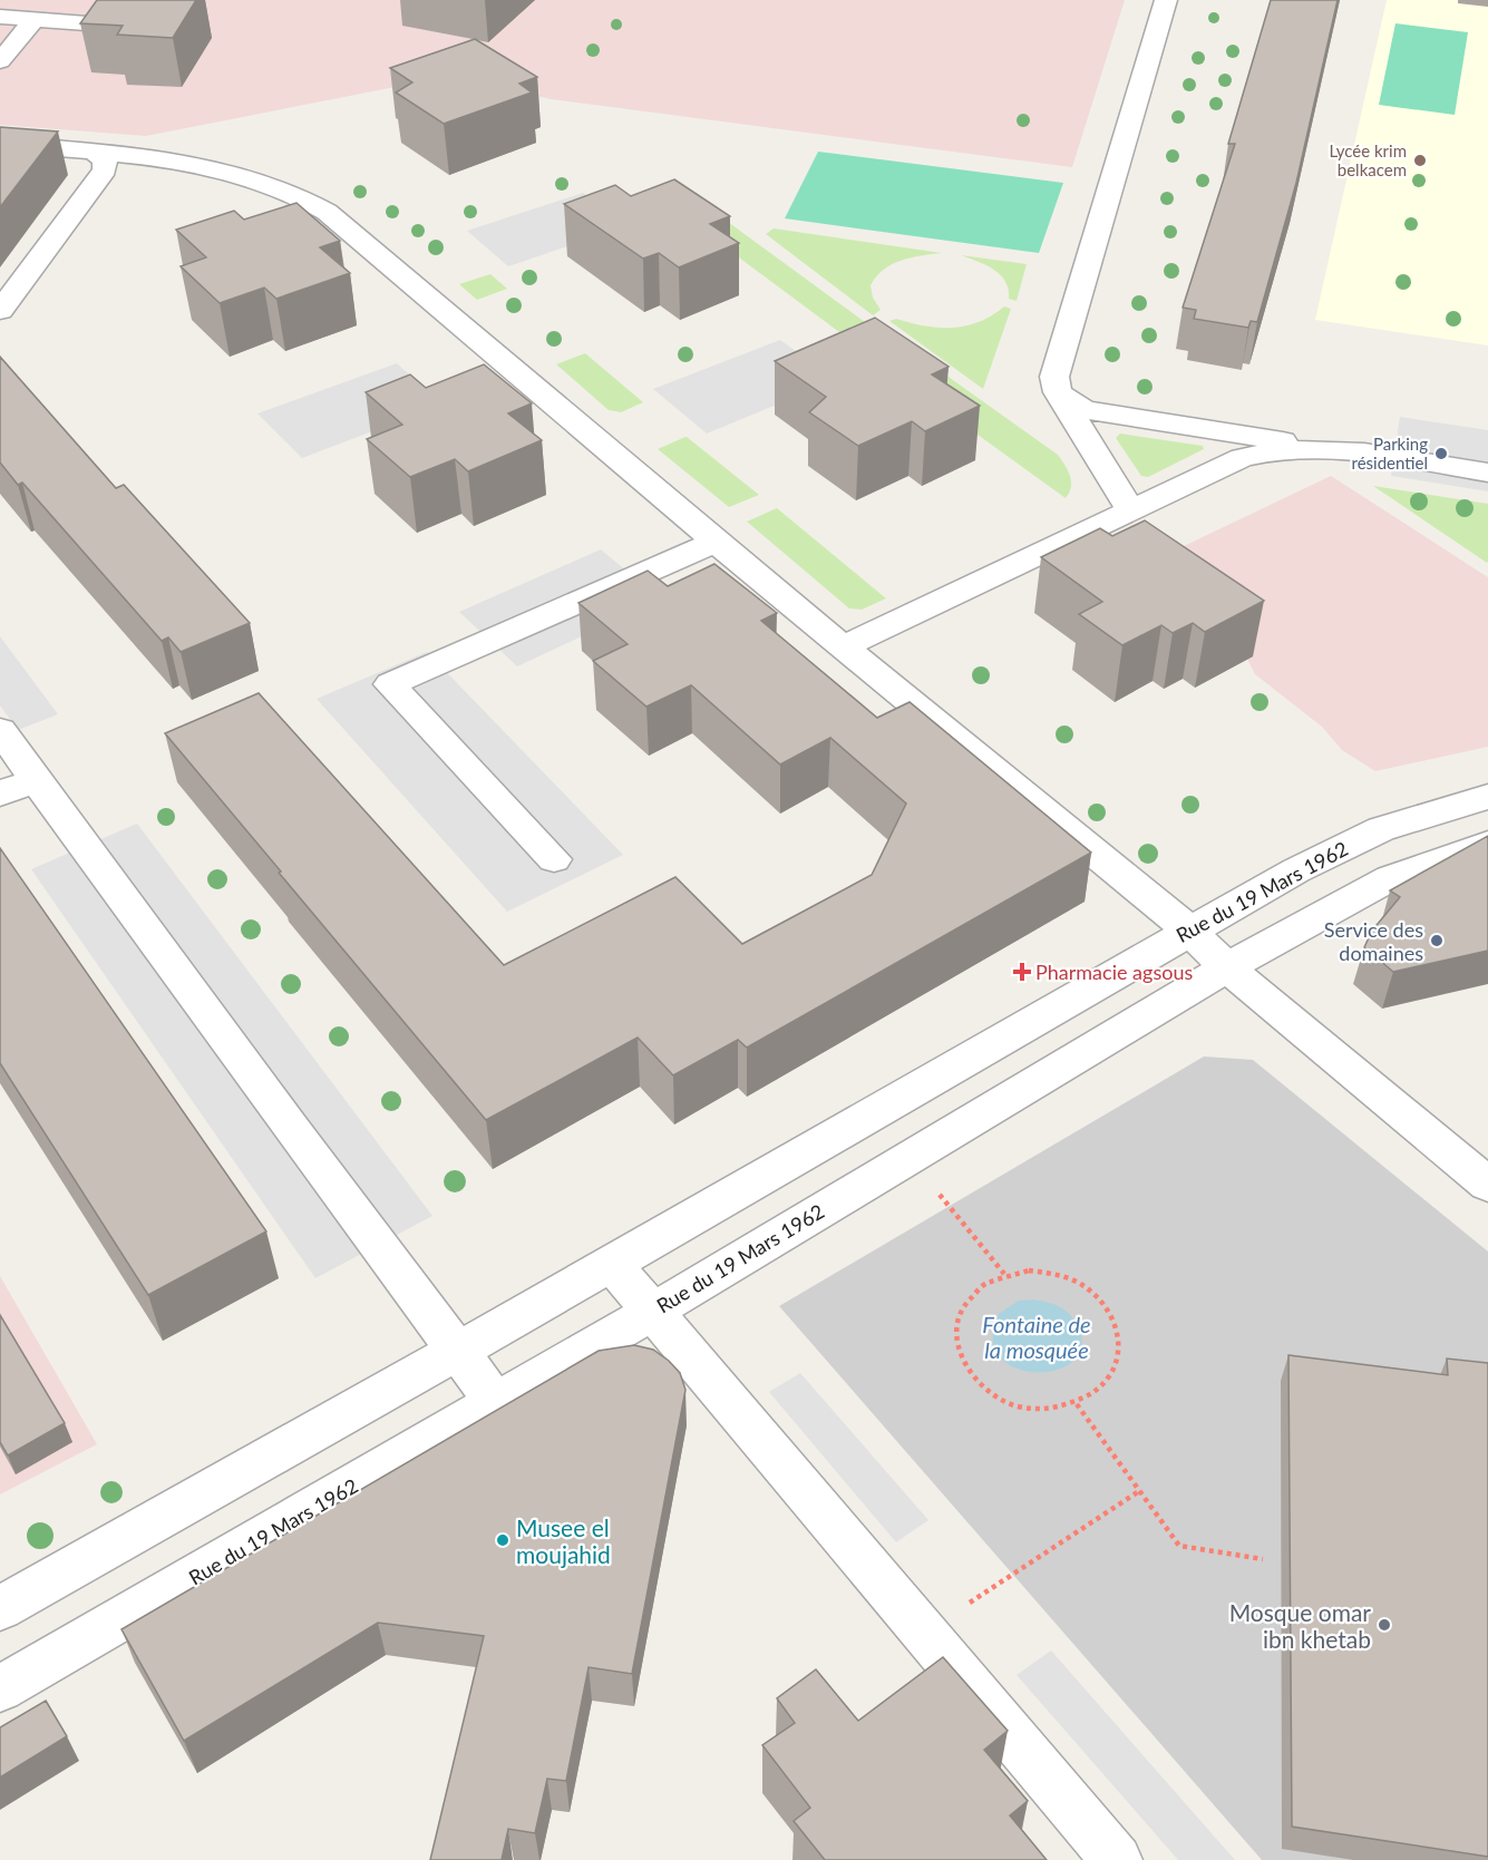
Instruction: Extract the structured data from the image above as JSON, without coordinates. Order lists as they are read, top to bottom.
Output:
{
  "streets": {
    "street": ["Rue du 19 Mars 1962"]
  },
  "water": ["Fontaine de la mosquée"],
  "places": {
    "other": [
      "Lycée krim belkacem",
      "Parking résidentiel",
      "Service des domaines",
      "Musee el moujahid",
      "Mosque omar ibn khetab"
    ],
    "health": ["Pharmacie agsous"]
  }
}
